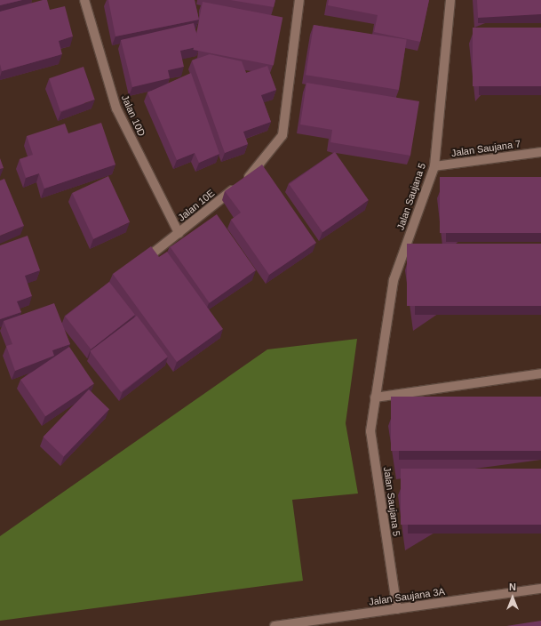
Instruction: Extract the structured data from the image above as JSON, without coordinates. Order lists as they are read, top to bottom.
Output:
{
  "streets": {
    "street": [
      "Jalan 10D",
      "Jalan Saujana 7",
      "Jalan Saujana 5",
      "Jalan 10E",
      "Jalan Saujana 3A"
    ]
  },
  "crossings": [
    ["Jalan 10D", "Jalan 10E"],
    ["Jalan Saujana 7", "Jalan Saujana 5"],
    ["Jalan Saujana 5", "Jalan Saujana 3A"]
  ],
  "north": "top"
}
